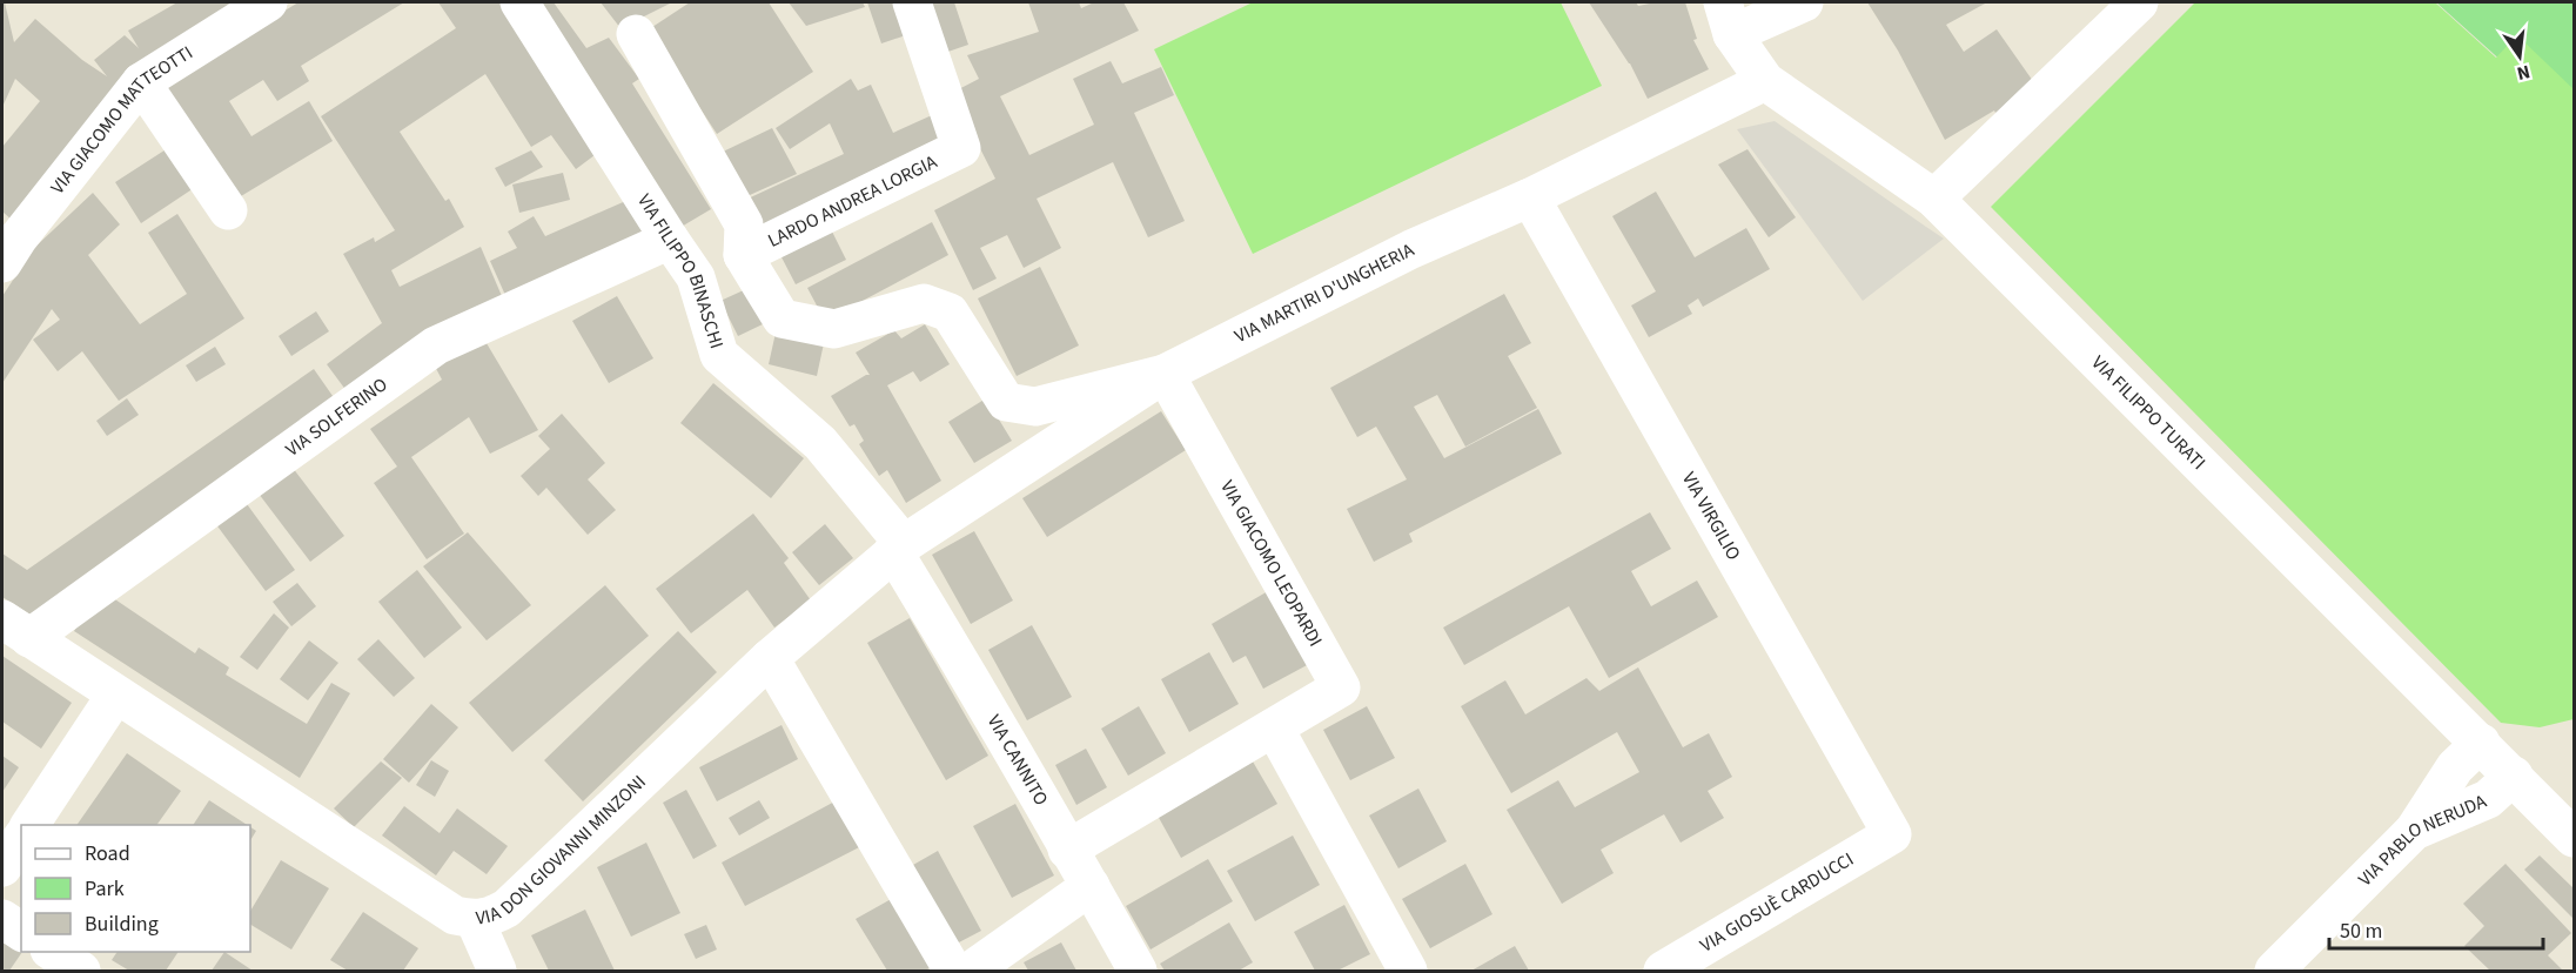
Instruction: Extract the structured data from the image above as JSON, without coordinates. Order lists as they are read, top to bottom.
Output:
{
  "streets": {
    "street": [
      "VIA GIACOMO MATTEOTTI",
      "LARDO ANDREA LORGIA",
      "VIA FILIPPO BINASCHI",
      "VIA MARTIRI D'UNGHERIA",
      "VIA FILIPPO TURATI",
      "VIA SOLFERINO",
      "VIA VIRGILIO",
      "VIA GIACOMO LEOPARDI",
      "VIA CANNITO",
      "VIA PABLO NERUDA",
      "VIA DON GIOVANNI MINZONI",
      "VIA GIOSUÈ CARDUCCI"
    ]
  },
  "crossings": [
    ["VIA FILIPPO BINASCHI", "VIA MARTIRI D'UNGHERIA"],
    ["VIA FILIPPO BINASCHI", "VIA SOLFERINO"],
    ["VIA FILIPPO BINASCHI", "VIA CANNITO"],
    ["VIA FILIPPO BINASCHI", "VIA DON GIOVANNI MINZONI"],
    ["VIA MARTIRI D'UNGHERIA", "VIA FILIPPO TURATI"],
    ["VIA MARTIRI D'UNGHERIA", "VIA VIRGILIO"],
    ["VIA MARTIRI D'UNGHERIA", "VIA GIACOMO LEOPARDI"],
    ["VIA MARTIRI D'UNGHERIA", "VIA CANNITO"],
    ["VIA MARTIRI D'UNGHERIA", "VIA DON GIOVANNI MINZONI"],
    ["VIA FILIPPO TURATI", "VIA PABLO NERUDA"],
    ["VIA SOLFERINO", "VIA DON GIOVANNI MINZONI"],
    ["VIA VIRGILIO", "VIA GIOSUÈ CARDUCCI"],
    ["VIA GIACOMO LEOPARDI", "VIA CANNITO"],
    ["VIA CANNITO", "VIA DON GIOVANNI MINZONI"]
  ],
  "legend": ["Road", "Park", "Building"],
  "scale_bar": "50 m",
  "north": "bottom"
}
